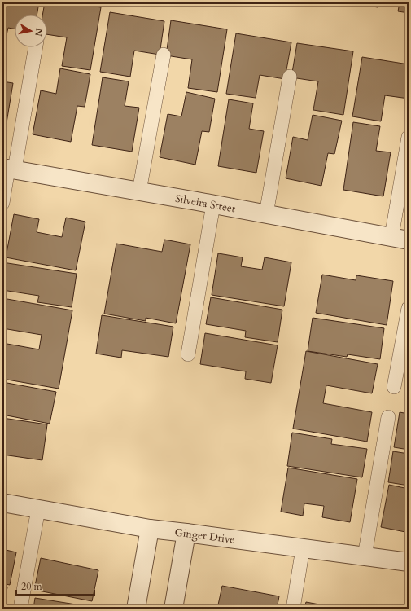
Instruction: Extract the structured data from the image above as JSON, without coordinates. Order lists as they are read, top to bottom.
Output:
{
  "streets": {
    "street": ["Silveira Street", "Ginger Drive"]
  },
  "scale_bar": "20 m",
  "north": "right"
}
